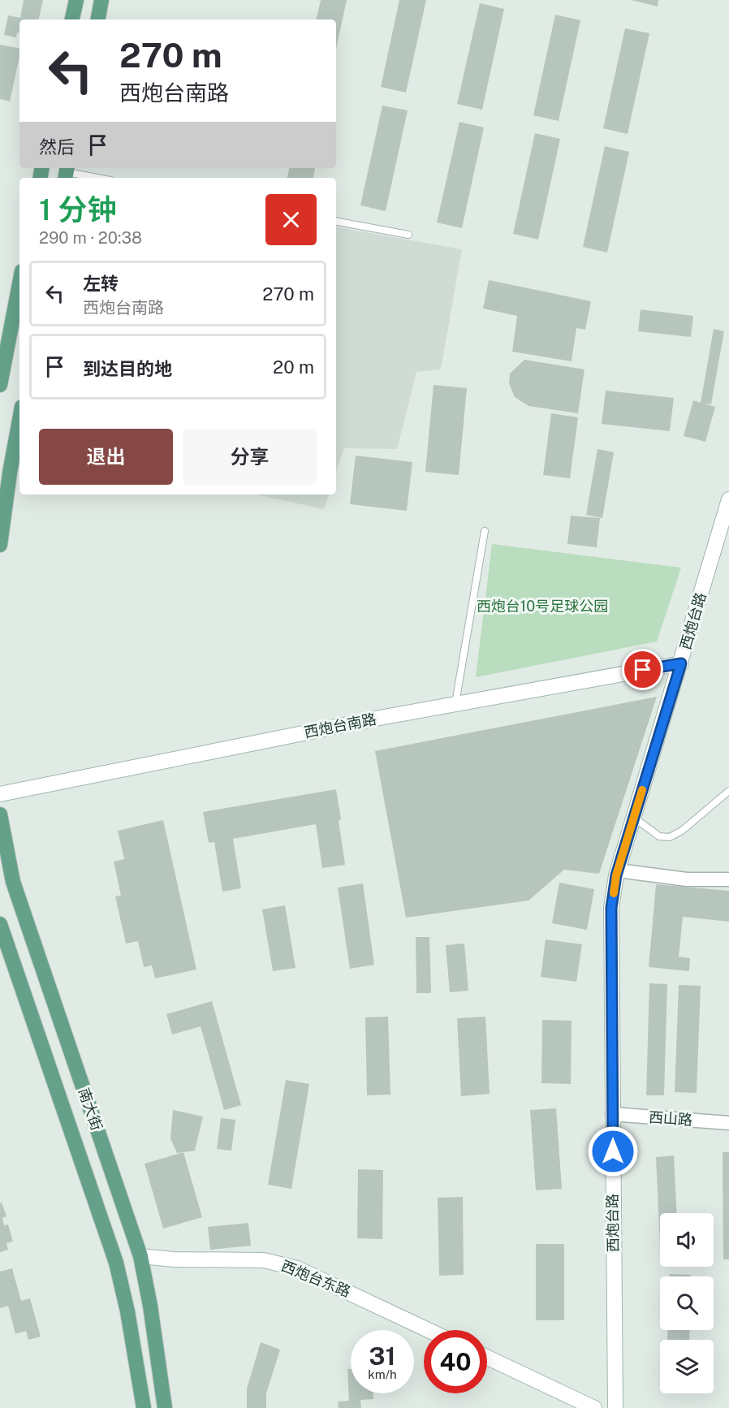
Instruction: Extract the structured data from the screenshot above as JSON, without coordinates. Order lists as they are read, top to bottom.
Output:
{
  "streets": {
    "main road": ["南大街"],
    "street": [
      "西炮台路",
      "西炮台南路",
      "西山路",
      "西炮台东路"
    ]
  },
  "crossings": [
    ["西炮台路", "西炮台南路"],
    ["西炮台路", "西山路"],
    ["南大街", "西炮台东路"]
  ],
  "parks": ["西炮台10号足球公园"],
  "page": {
    "turn": ["270 m", "西炮台南路"],
    "then": "然后",
    "heading": ["1 分钟", "290 m · 20:38"],
    "list": [
      {
        "name": "左转",
        "note": "西炮台南路",
        "value": "270 m"
      },
      {
        "name": "到达目的地",
        "value": "20 m"
      }
    ],
    "buttons": ["退出", "分享"],
    "speed": "31 km/h",
    "limit": "40"
  }
}
